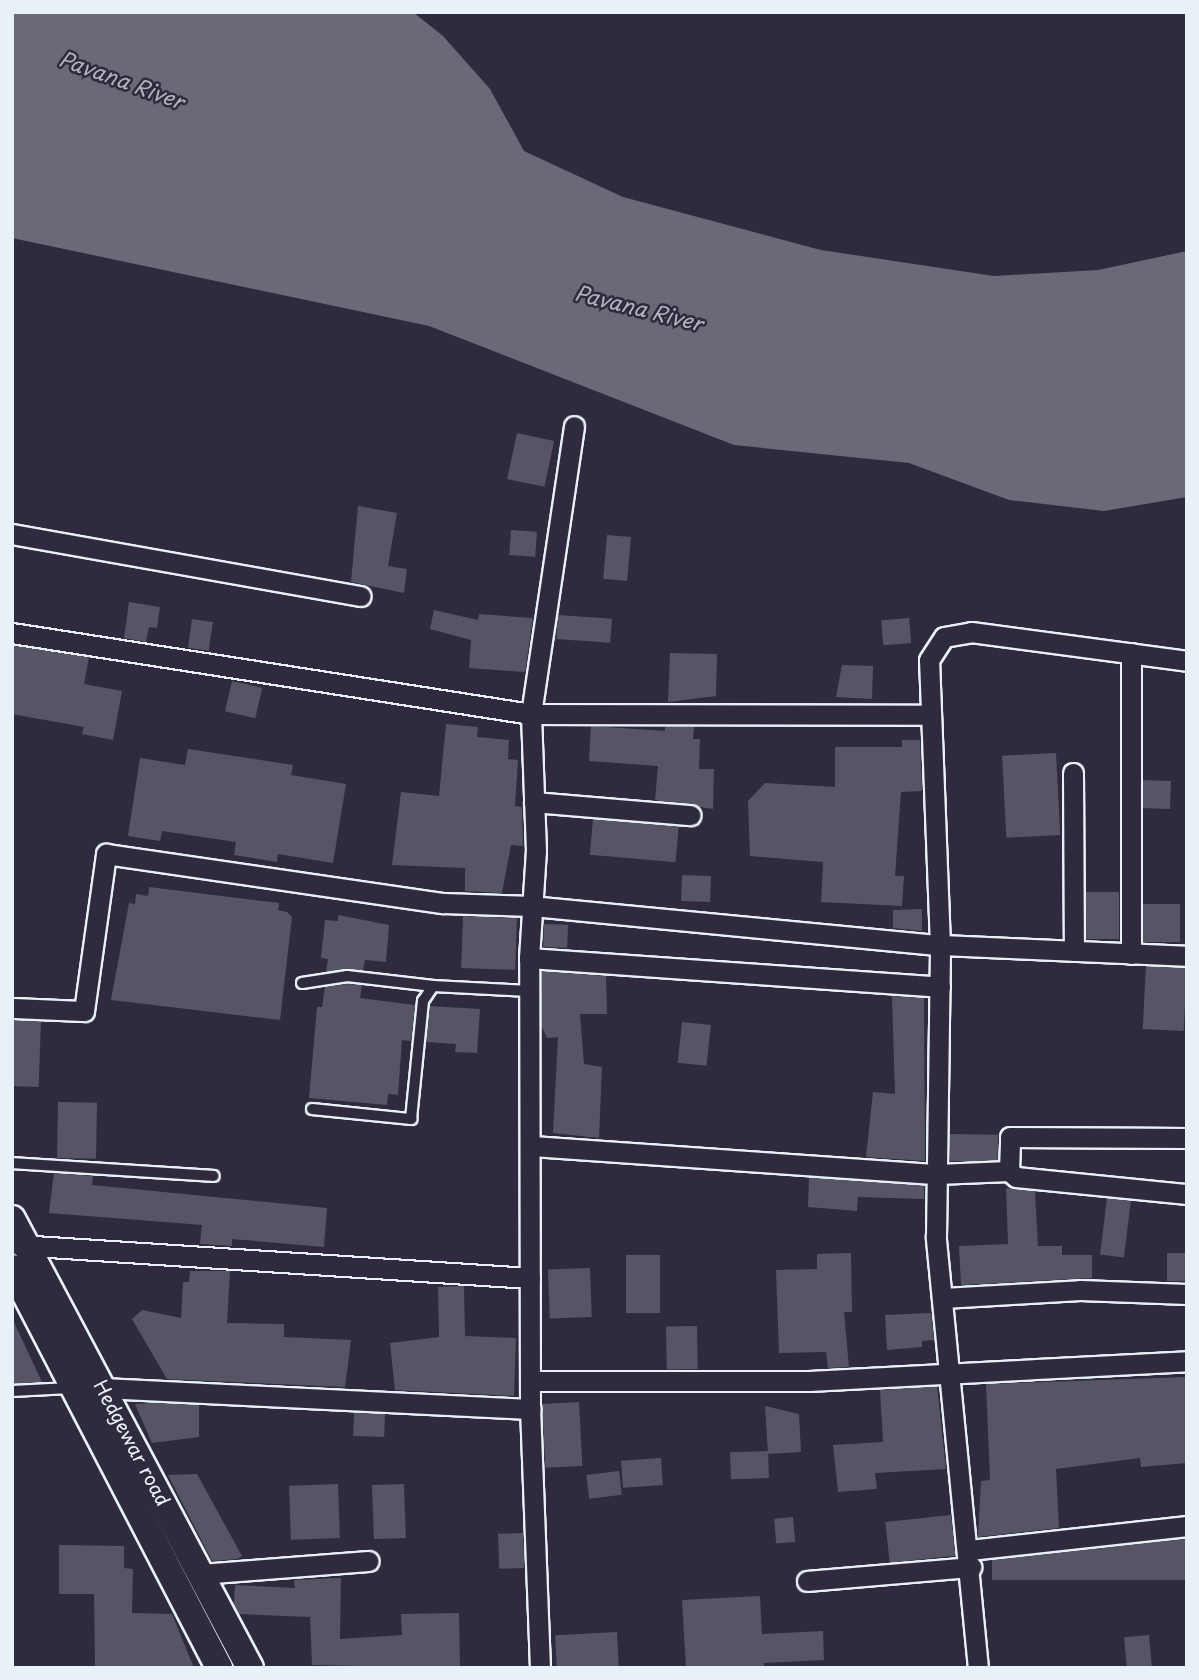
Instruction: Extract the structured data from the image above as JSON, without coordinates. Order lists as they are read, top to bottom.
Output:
{
  "streets": {
    "main road": ["Hedgewar road"]
  },
  "water": ["Pavana River"]
}
